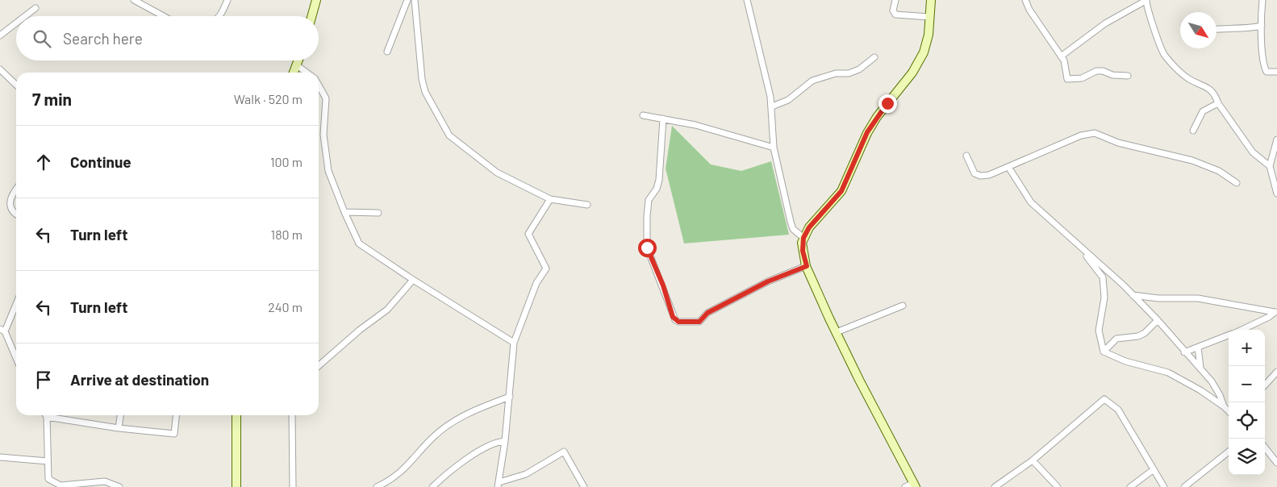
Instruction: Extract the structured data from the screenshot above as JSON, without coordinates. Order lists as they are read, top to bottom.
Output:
{
  "north": "bottom right",
  "page": {
    "search": "Search here",
    "heading": ["7 min", "Walk · 520 m"],
    "list": [
      ["Continue", "100 m"],
      ["Turn left", "180 m"],
      ["Turn left", "240 m"],
      "Arrive at destination"
    ],
    "map_buttons": ["+", "−"]
  }
}
